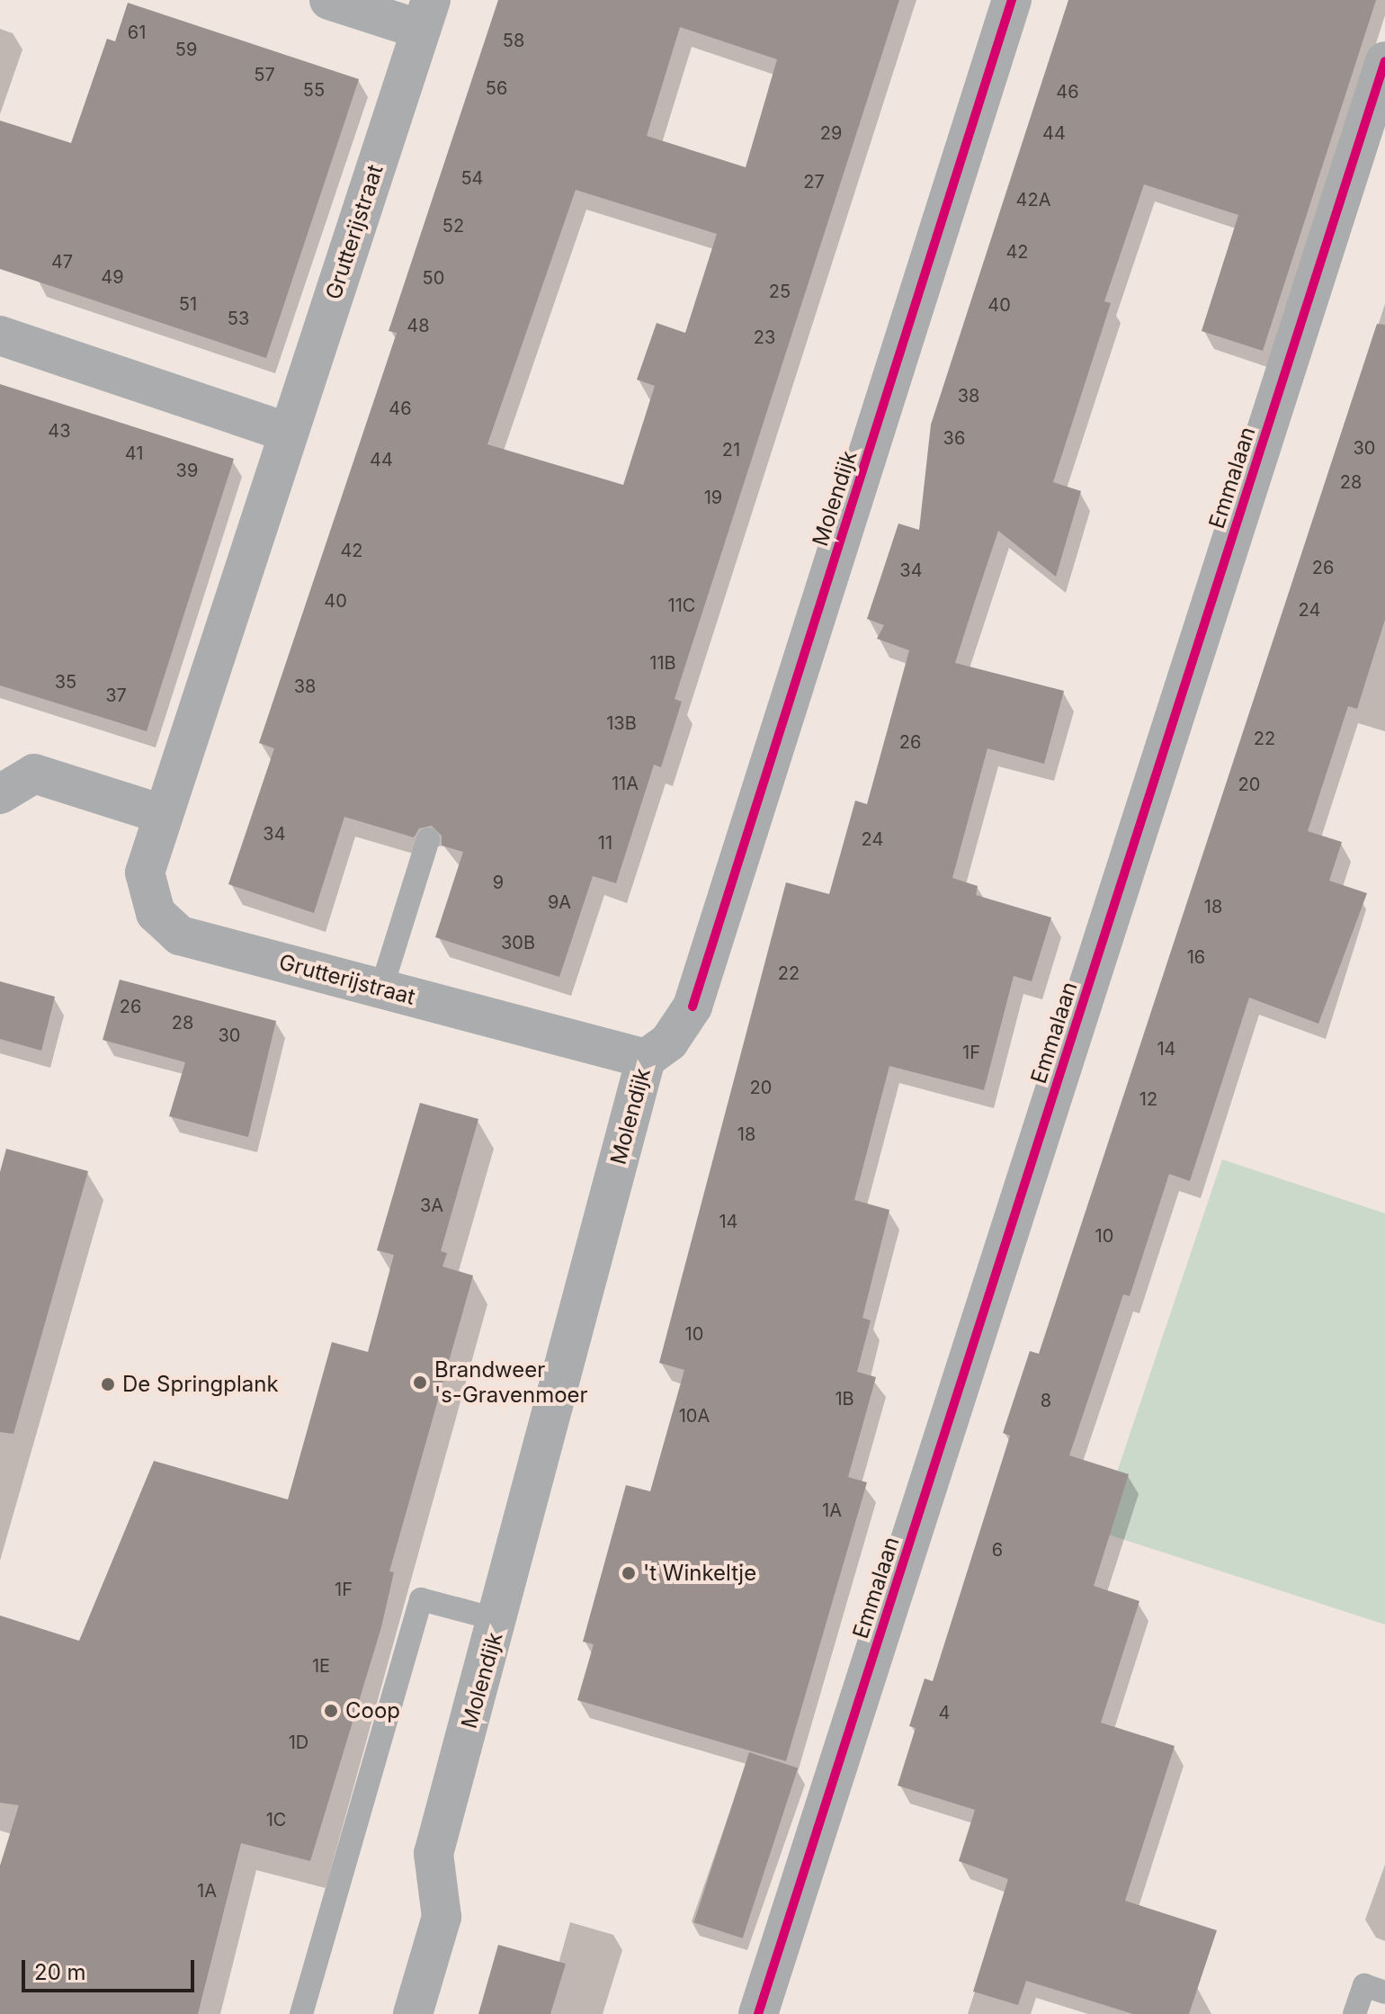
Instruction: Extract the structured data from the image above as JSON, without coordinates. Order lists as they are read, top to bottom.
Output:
{
  "streets": {
    "street": ["Grutterijstraat", "Emmalaan", "Molendijk"]
  },
  "crossings": [
    ["Grutterijstraat", "Molendijk"]
  ],
  "places": [
    "Brandweer 's-Gravenmoer",
    "De Springplank",
    "'t Winkeltje",
    "Coop"
  ],
  "house_numbers": [
    "61",
    "58",
    "59",
    "57",
    "56",
    "55",
    "46",
    "29",
    "44",
    "54",
    "27",
    "42A",
    "52",
    "42",
    "47",
    "49",
    "50",
    "25",
    "51",
    "40",
    "53",
    "48",
    "23",
    "38",
    "46",
    "43",
    "36",
    "30",
    "21",
    "41",
    "44",
    "39",
    "28",
    "19",
    "42",
    "26",
    "34",
    "40",
    "11C",
    "24",
    "11B",
    "35",
    "38",
    "37",
    "13B",
    "22",
    "26",
    "11A",
    "20",
    "34",
    "24",
    "11",
    "9",
    "9A",
    "18",
    "30B",
    "16",
    "22",
    "26",
    "28",
    "30",
    "14",
    "1F",
    "20",
    "12",
    "18",
    "3A",
    "14",
    "10",
    "10",
    "1B",
    "8",
    "10A",
    "1A",
    "6",
    "1F",
    "1E",
    "4",
    "1D",
    "1C",
    "1A"
  ],
  "scale_bar": "20 m"
}
